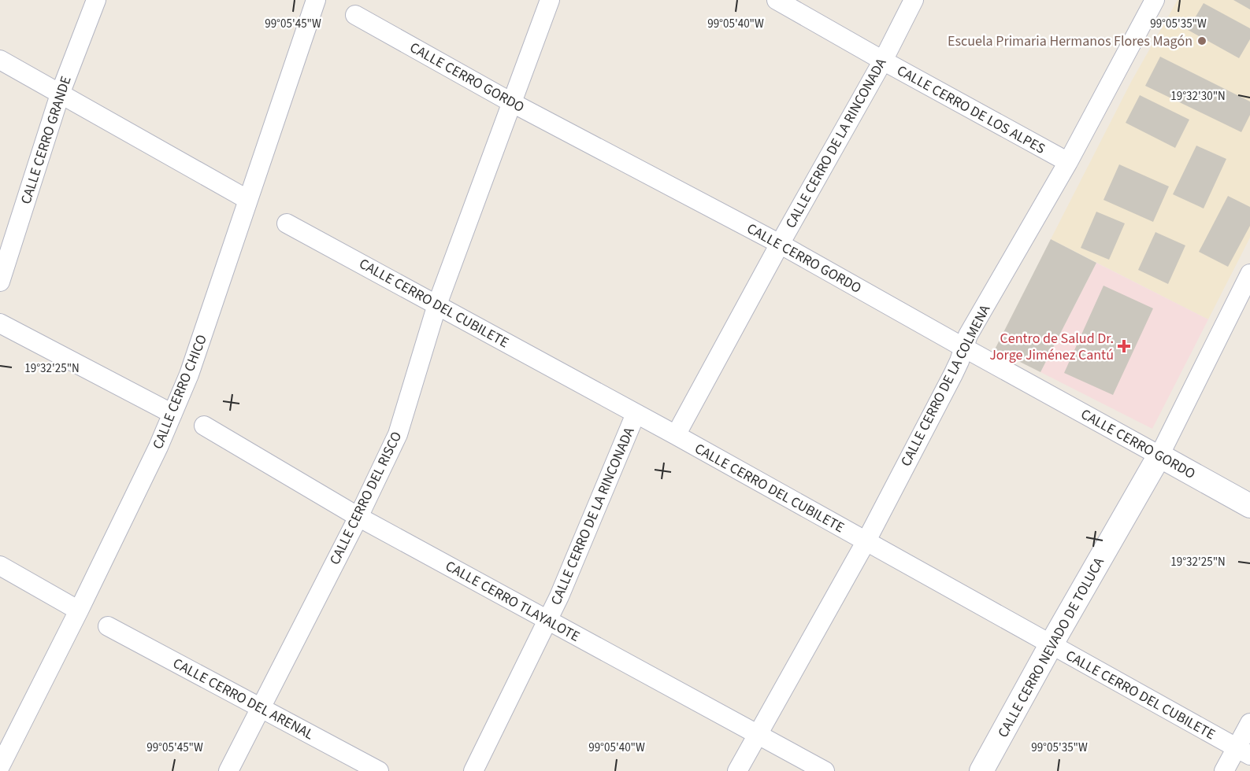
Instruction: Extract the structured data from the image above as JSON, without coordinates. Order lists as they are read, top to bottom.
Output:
{
  "streets": {
    "street": [
      "CALLE CERRO GORDO",
      "CALLE CERRO DE LOS ALPES",
      "CALLE CERRO GRANDE",
      "CALLE CERRO DE LA RINCONADA",
      "CALLE CERRO DEL CUBILETE",
      "CALLE CERRO DE LA COLMENA",
      "CALLE CERRO CHICO",
      "CALLE CERRO DEL RISCO",
      "CALLE CERRO TLAYALOTE",
      "CALLE CERRO NEVADO DE TOLUCA",
      "CALLE CERRO DEL ARENAL"
    ]
  },
  "crossings": [
    ["CALLE CERRO GORDO", "CALLE CERRO DE LA RINCONADA"],
    ["CALLE CERRO GORDO", "CALLE CERRO DE LA COLMENA"],
    ["CALLE CERRO GORDO", "CALLE CERRO DEL RISCO"],
    ["CALLE CERRO GORDO", "CALLE CERRO NEVADO DE TOLUCA"],
    ["CALLE CERRO DE LOS ALPES", "CALLE CERRO DE LA RINCONADA"],
    ["CALLE CERRO DE LOS ALPES", "CALLE CERRO DE LA COLMENA"],
    ["CALLE CERRO DE LA RINCONADA", "CALLE CERRO DEL CUBILETE"],
    ["CALLE CERRO DE LA RINCONADA", "CALLE CERRO TLAYALOTE"],
    ["CALLE CERRO DEL CUBILETE", "CALLE CERRO DE LA COLMENA"],
    ["CALLE CERRO DEL CUBILETE", "CALLE CERRO DEL RISCO"],
    ["CALLE CERRO DEL CUBILETE", "CALLE CERRO NEVADO DE TOLUCA"],
    ["CALLE CERRO DE LA COLMENA", "CALLE CERRO TLAYALOTE"],
    ["CALLE CERRO DEL RISCO", "CALLE CERRO TLAYALOTE"],
    ["CALLE CERRO DEL RISCO", "CALLE CERRO DEL ARENAL"]
  ],
  "places": {
    "other": ["Escuela Primaria Hermanos Flores Magón"],
    "health": ["Centro de Salud Dr. Jorge Jiménez Cantú"]
  },
  "coordinates": [
    "99°05'45\"W",
    "99°05'40\"W",
    "99°05'35\"W",
    "19°32'30\"N",
    "19°32'25\"N"
  ]
}
